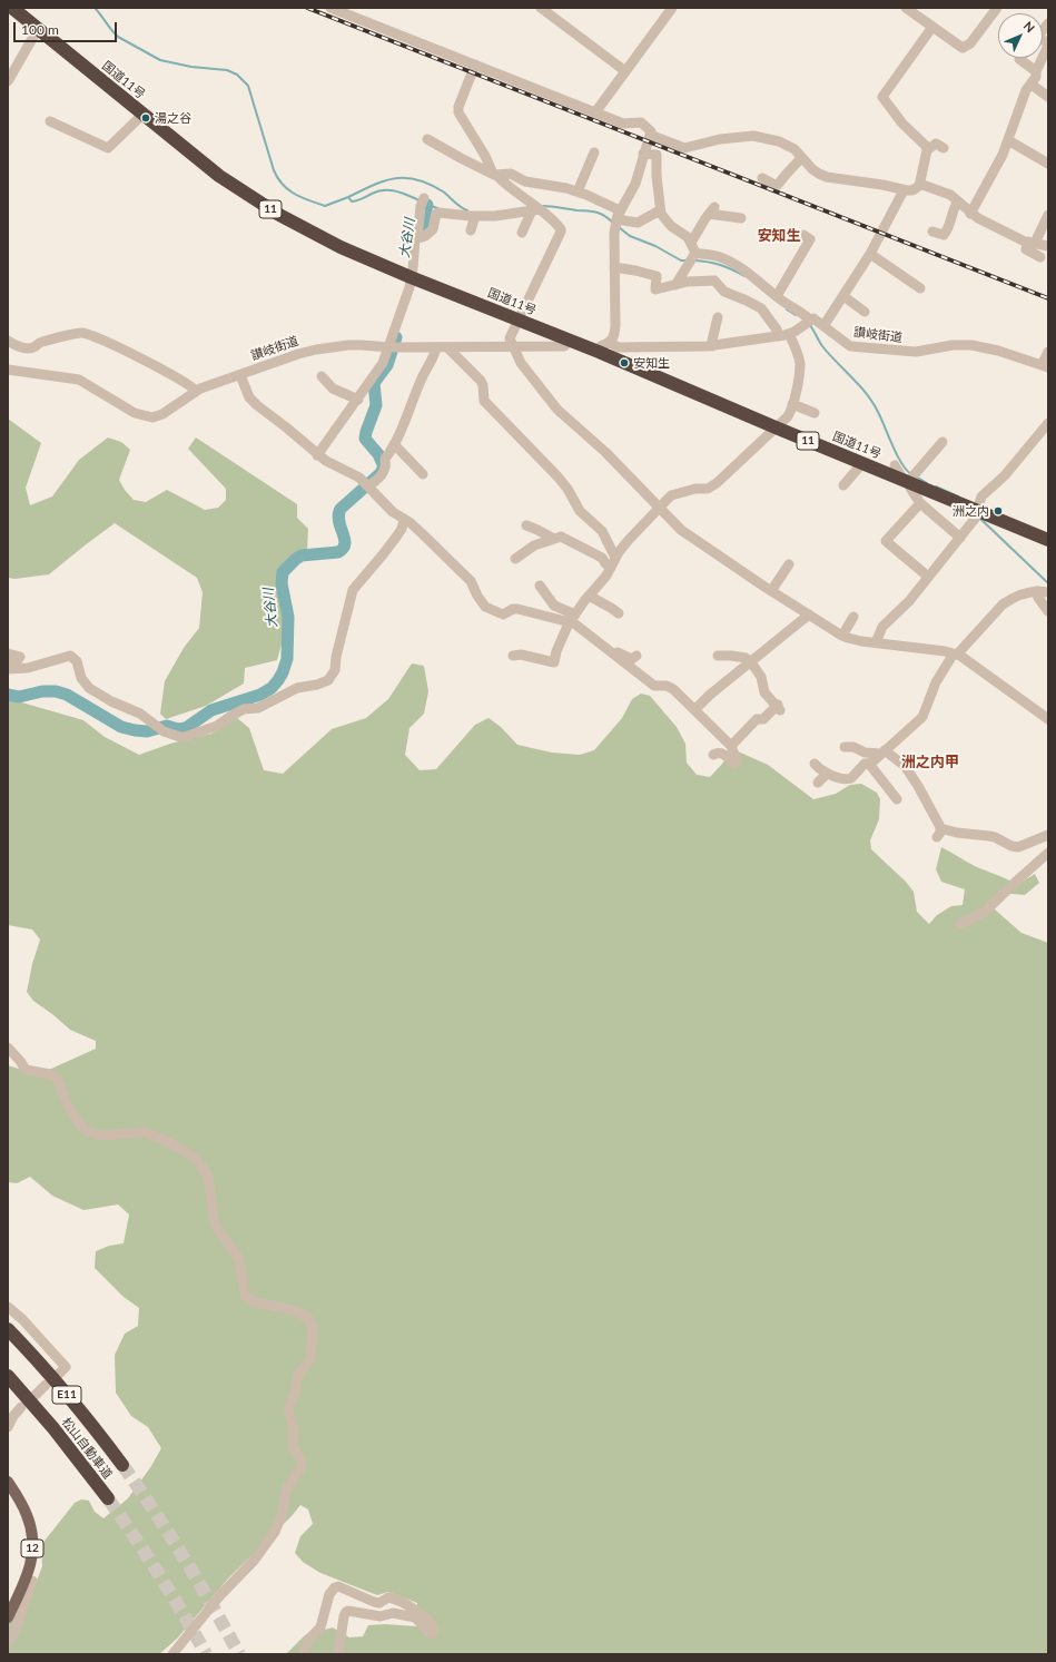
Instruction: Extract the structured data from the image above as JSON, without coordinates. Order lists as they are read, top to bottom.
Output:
{
  "streets": {
    "highway": [
      "国道11号",
      "11",
      "E11",
      "松山自動車道"
    ],
    "main road": ["12"],
    "street": ["讃岐街道"]
  },
  "crossings": [
    ["国道11号", "讃岐街道"]
  ],
  "districts": ["安知生", "洲之内甲"],
  "water": ["大谷川"],
  "places": ["湯之谷", "安知生", "洲之内"],
  "scale_bar": "100 m",
  "north": "top right"
}
